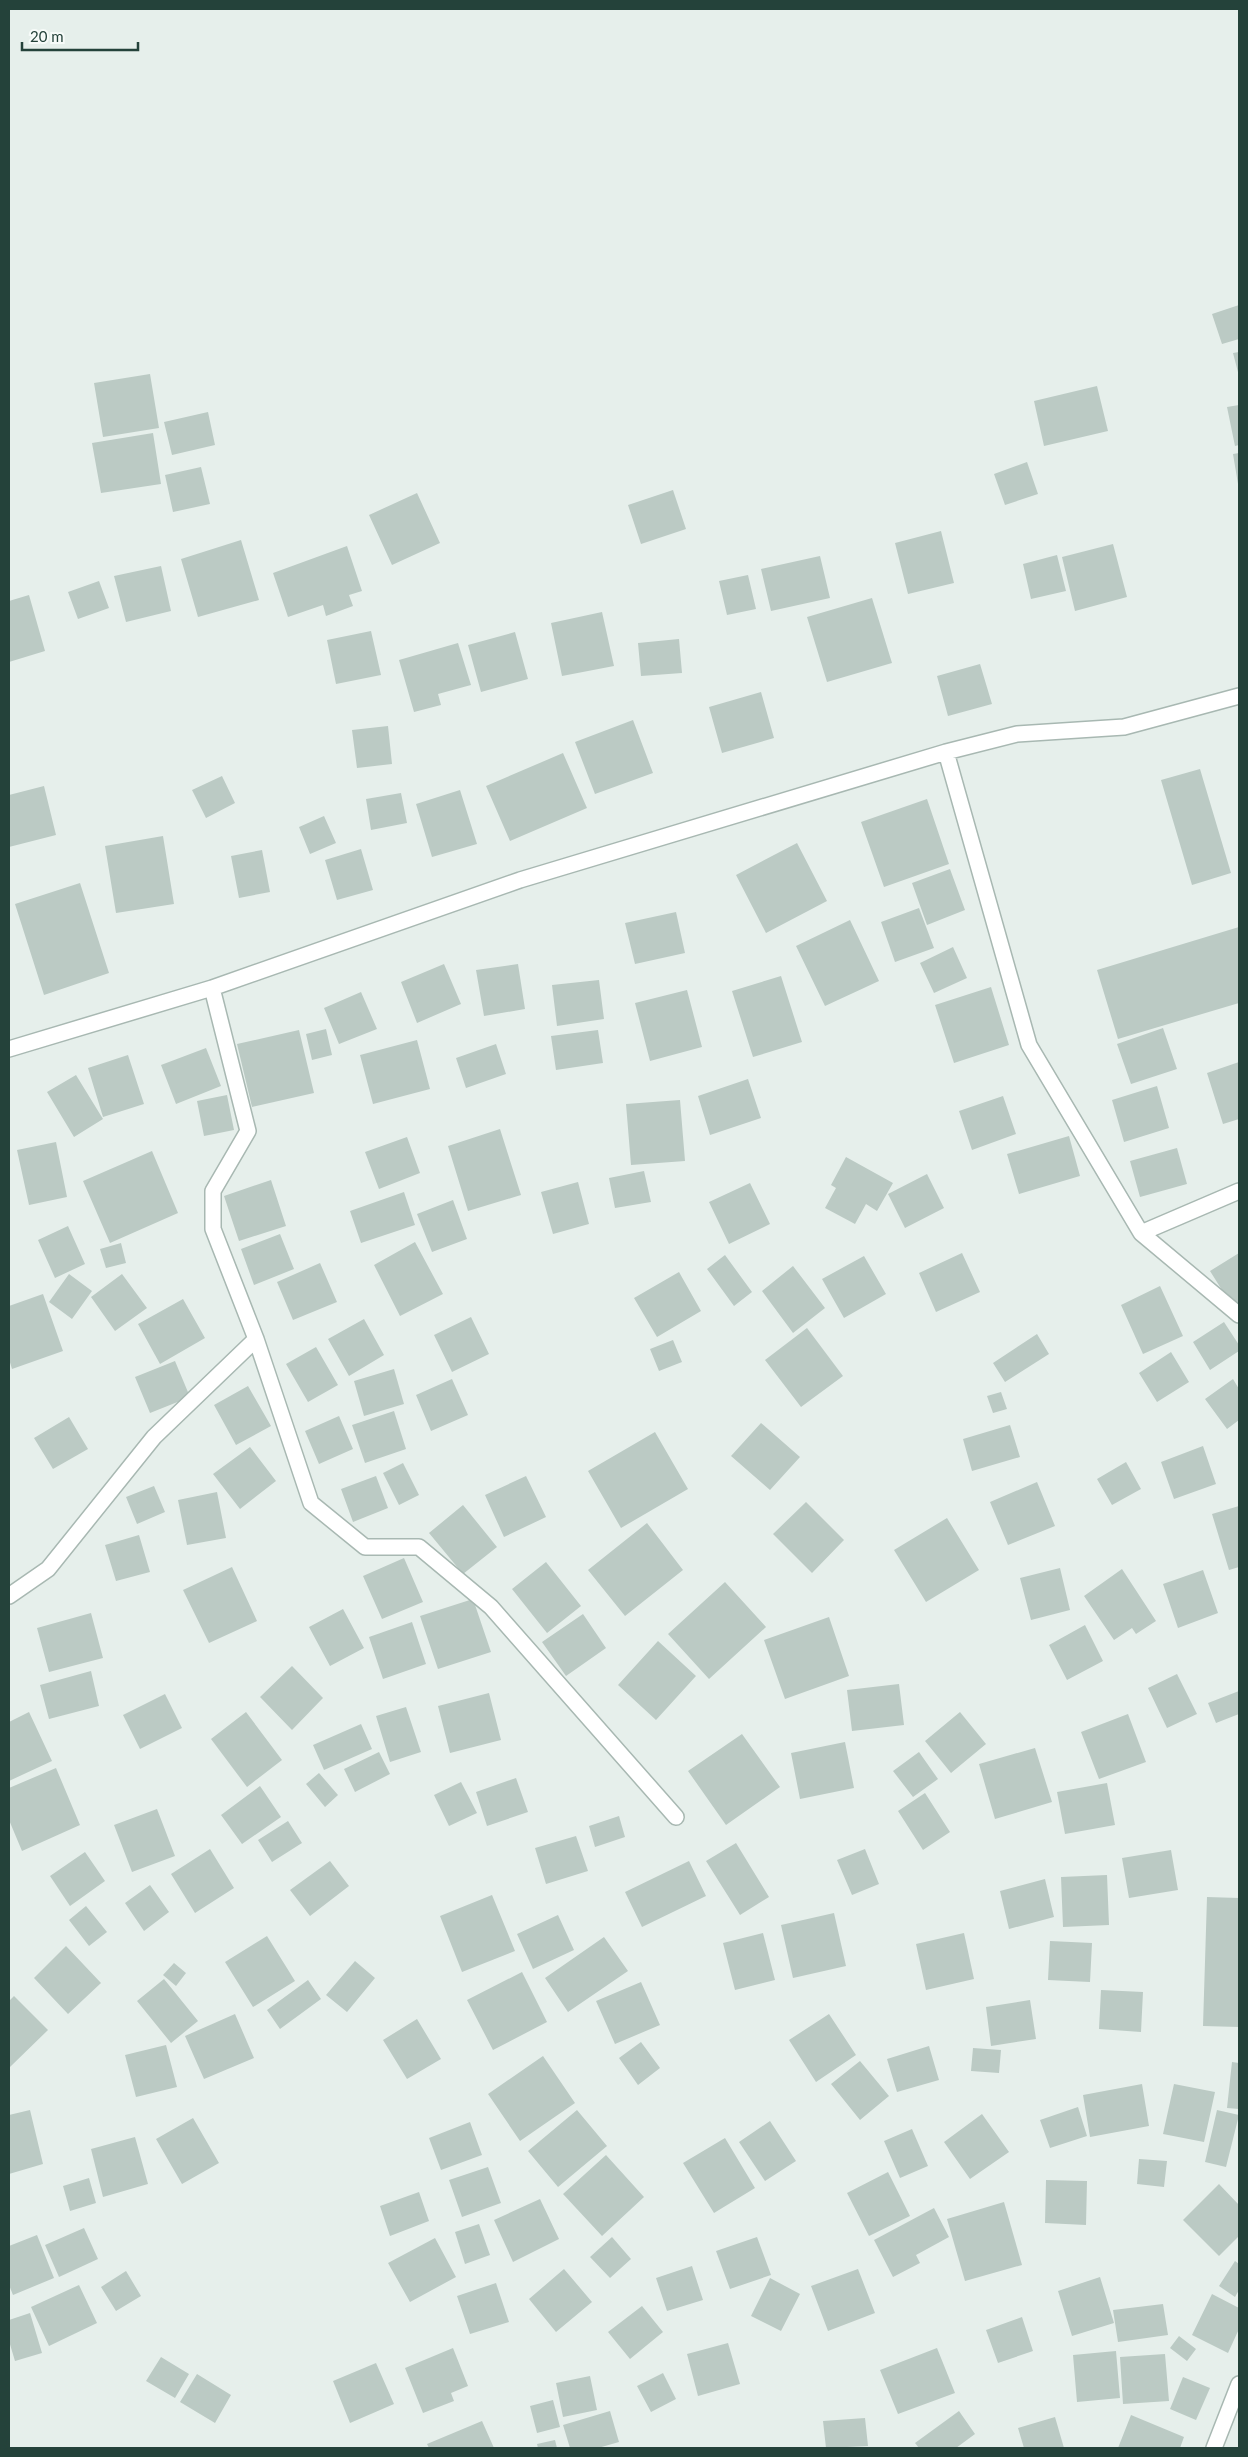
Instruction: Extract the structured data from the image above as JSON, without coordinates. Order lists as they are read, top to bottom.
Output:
{
  "scale_bar": "20 m"
}
